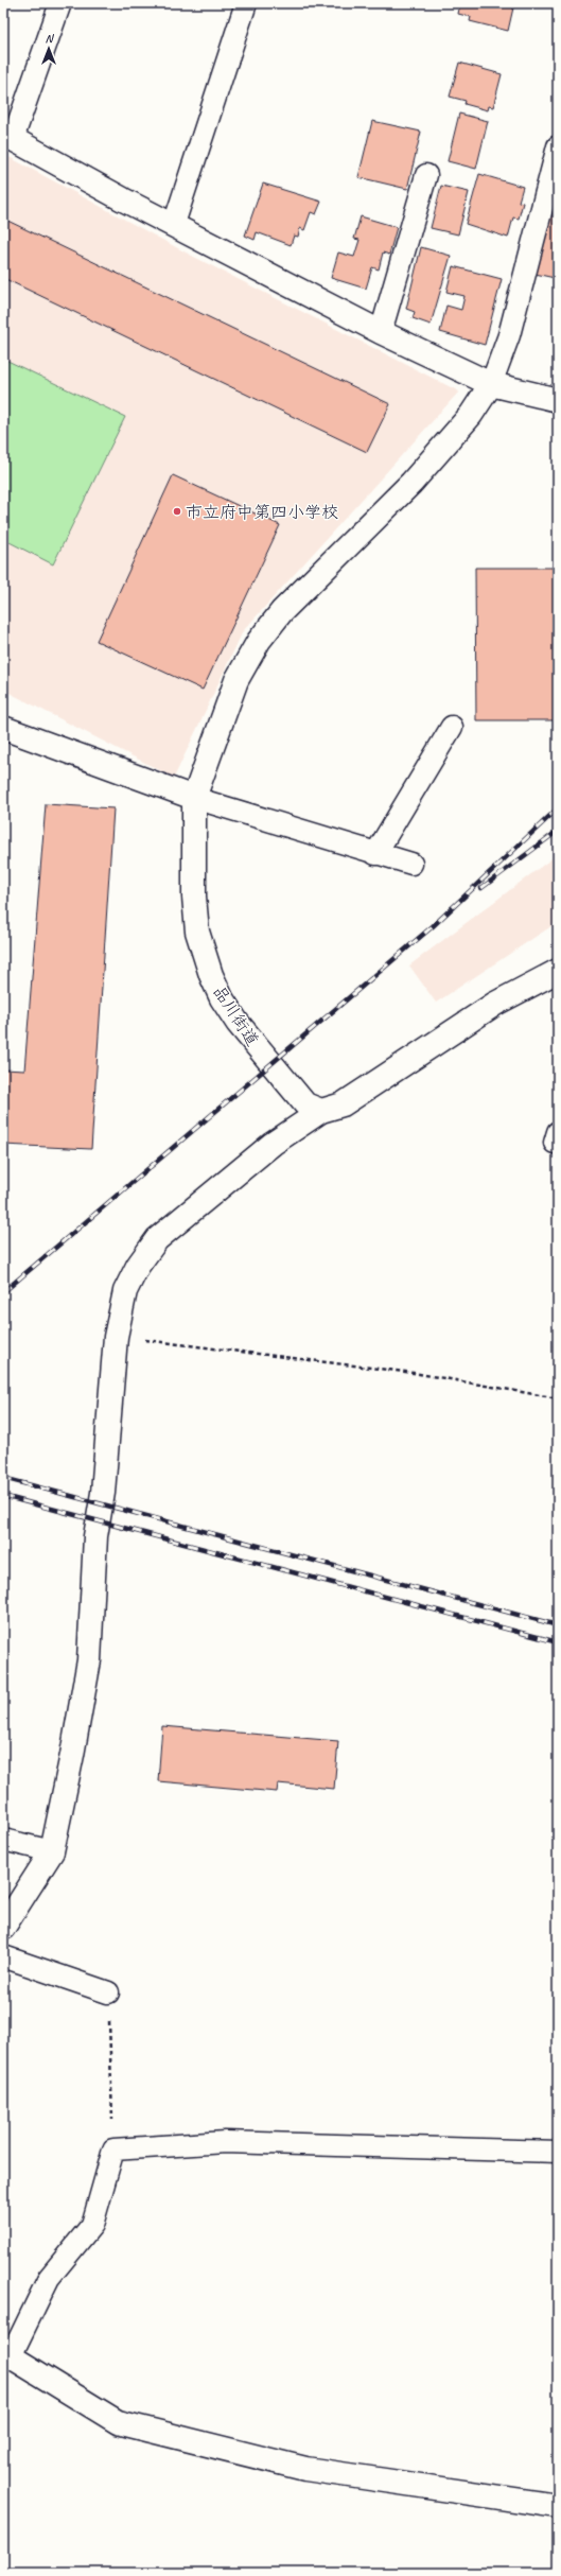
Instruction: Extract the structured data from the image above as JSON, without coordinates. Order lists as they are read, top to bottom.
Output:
{
  "streets": {
    "street": ["品川街道"]
  },
  "places": ["市立府中第四小学校"],
  "north": "top"
}
